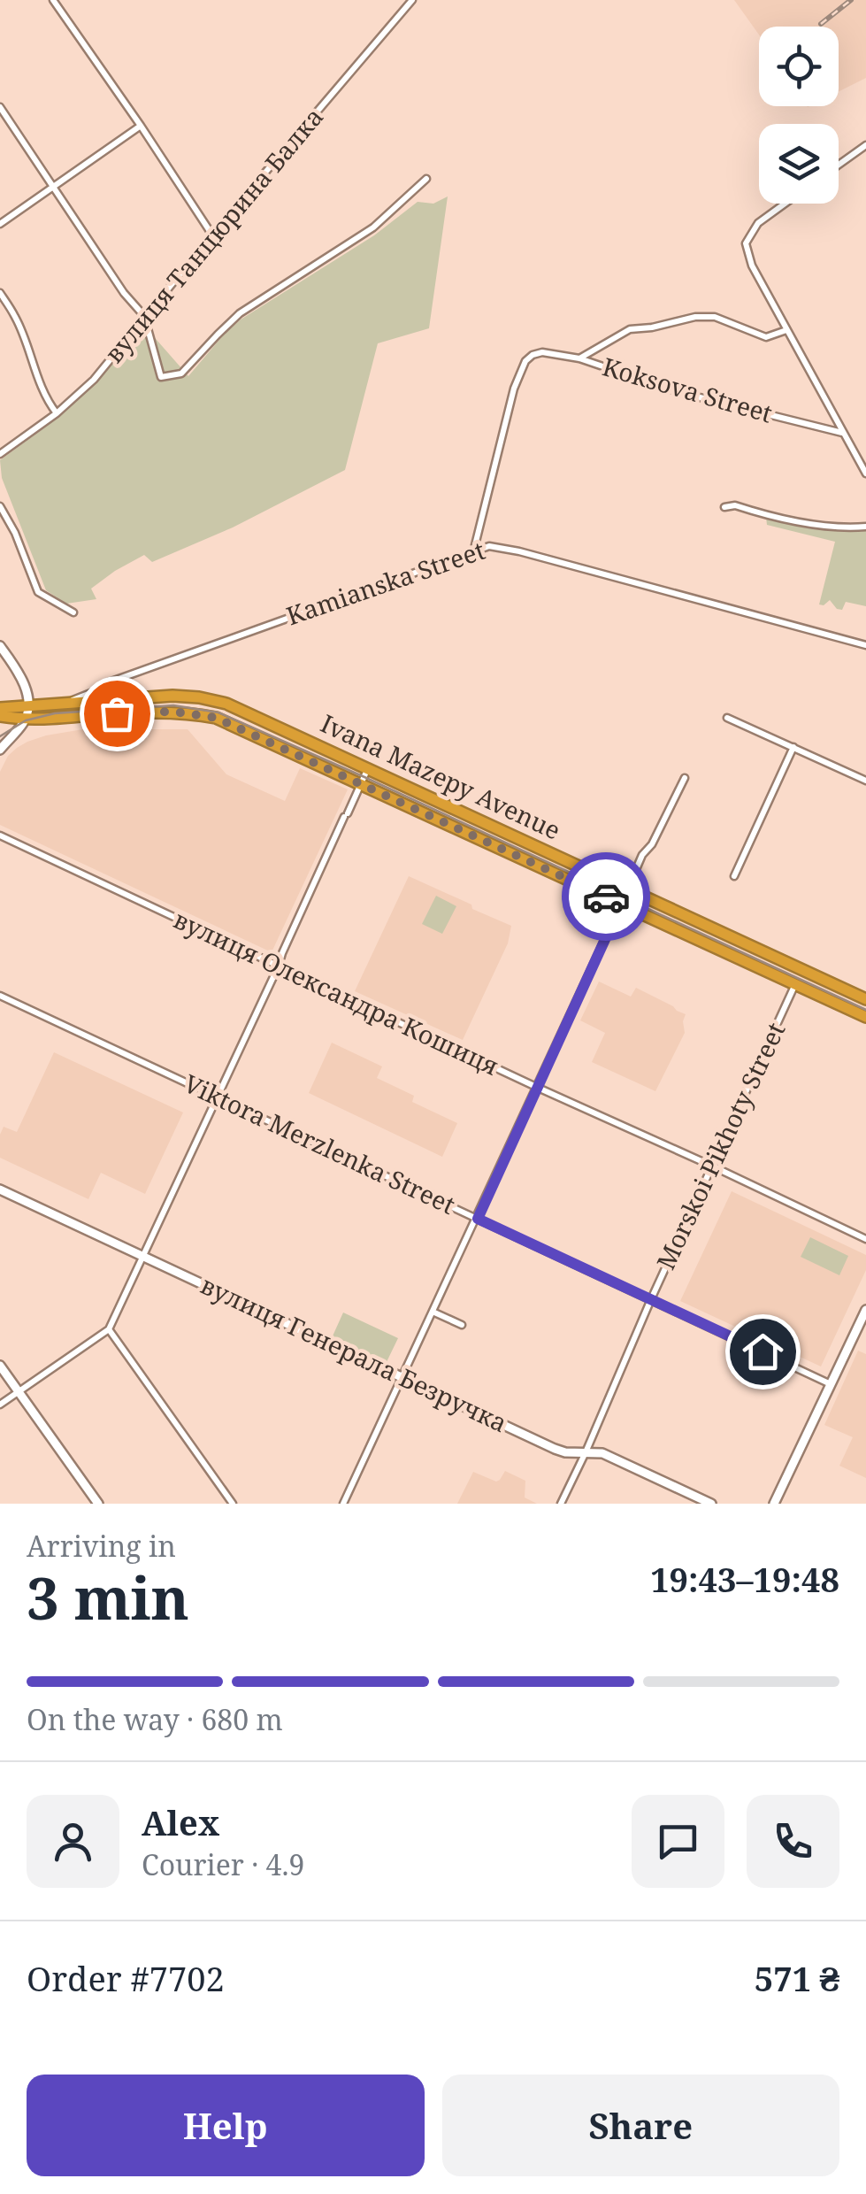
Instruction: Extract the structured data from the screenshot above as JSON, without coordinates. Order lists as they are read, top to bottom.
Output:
{
  "streets": {
    "highway": ["Ivana Mazepy Avenue"],
    "street": [
      "вулиця Танцюрина Балка",
      "Koksova Street",
      "Kamianska Street",
      "вулиця Олександра Кошиця",
      "Viktora Merzlenka Street",
      "Morskoi Pikhoty Street",
      "вулиця Генерала Безручка"
    ]
  },
  "crossings": [
    ["Koksova Street", "Kamianska Street"],
    ["Kamianska Street", "Ivana Mazepy Avenue"],
    ["Ivana Mazepy Avenue", "Morskoi Pikhoty Street"],
    ["вулиця Олександра Кошиця", "Morskoi Pikhoty Street"],
    ["Viktora Merzlenka Street", "Morskoi Pikhoty Street"],
    ["Morskoi Pikhoty Street", "вулиця Генерала Безручка"]
  ],
  "page": {
    "heading": ["3 min", "Arriving in", "19:43–19:48"],
    "panel": [
      "Alex",
      "Courier · 4.9",
      "Order #7702",
      "571 ₴"
    ],
    "bar": "On the way · 680 m",
    "buttons": ["Help", "Share"]
  }
}
